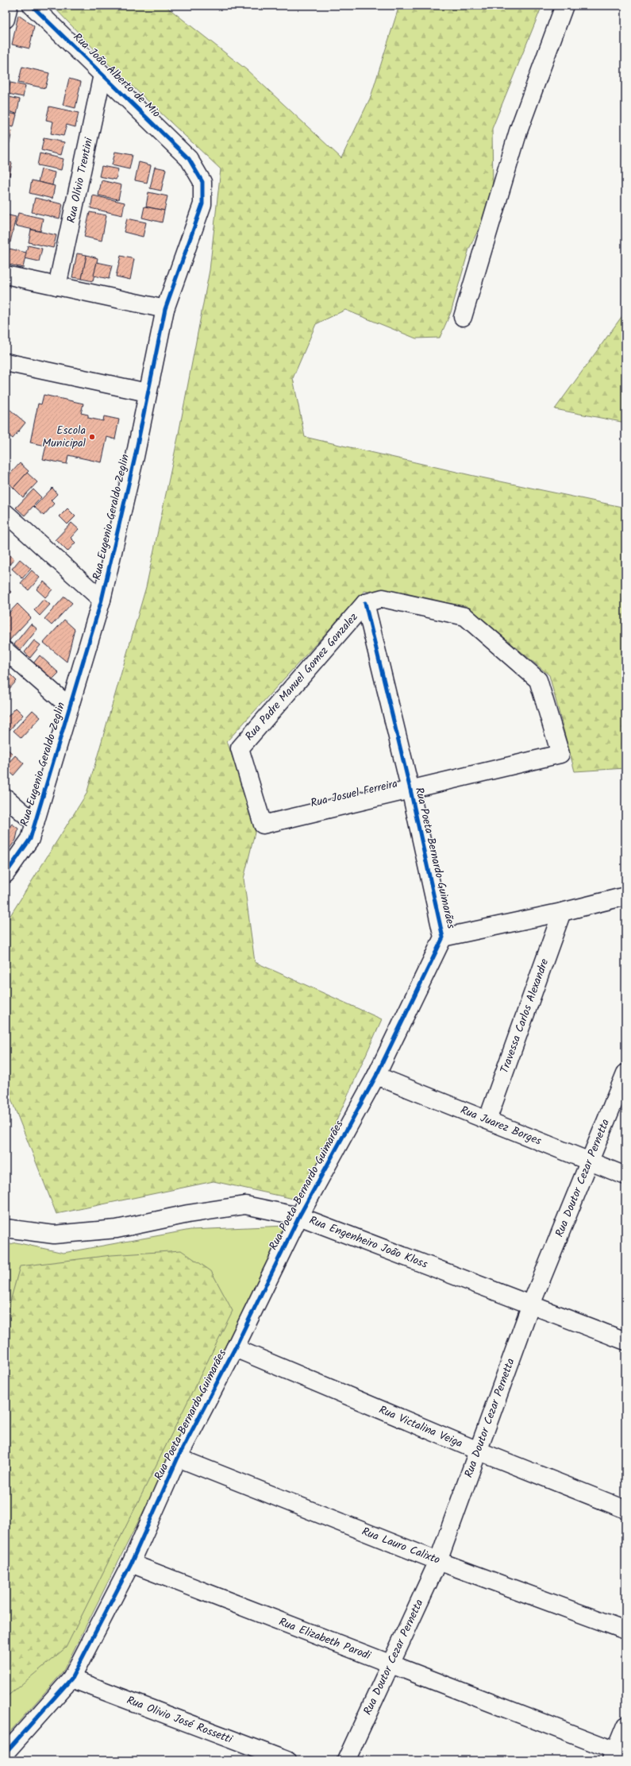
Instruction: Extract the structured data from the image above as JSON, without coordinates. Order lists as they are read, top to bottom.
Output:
{
  "streets": {
    "street": [
      "Rua João Alberto de Mio",
      "Rua Olívio Trentini",
      "Rua Eugenio Geraldo Zeglin",
      "Rua Padre Manuel Gomez Gonzalez",
      "Rua Josuel Ferreira",
      "Rua Poeta Bernardo Guimarães",
      "Travessa Carlos Alexandre",
      "Rua Juarez Borges",
      "Rua Doutor Cezar Pernetta",
      "Rua Engenheiro João Kloss",
      "Rua Victalina Veiga",
      "Rua Lauro Calixto",
      "Rua Elizabeth Parodi",
      "Rua Olivio José Rossetti"
    ]
  },
  "crossings": [
    ["Rua João Alberto de Mio", "Rua Olívio Trentini"],
    ["Rua João Alberto de Mio", "Rua Eugenio Geraldo Zeglin"],
    ["Rua Padre Manuel Gomez Gonzalez", "Rua Josuel Ferreira"],
    ["Rua Padre Manuel Gomez Gonzalez", "Rua Poeta Bernardo Guimarães"],
    ["Rua Josuel Ferreira", "Rua Poeta Bernardo Guimarães"],
    ["Rua Poeta Bernardo Guimarães", "Rua Juarez Borges"],
    ["Rua Poeta Bernardo Guimarães", "Rua Engenheiro João Kloss"],
    ["Rua Poeta Bernardo Guimarães", "Rua Victalina Veiga"],
    ["Rua Poeta Bernardo Guimarães", "Rua Lauro Calixto"],
    ["Rua Poeta Bernardo Guimarães", "Rua Elizabeth Parodi"],
    ["Rua Poeta Bernardo Guimarães", "Rua Olivio José Rossetti"],
    ["Travessa Carlos Alexandre", "Rua Juarez Borges"],
    ["Rua Juarez Borges", "Rua Doutor Cezar Pernetta"],
    ["Rua Doutor Cezar Pernetta", "Rua Engenheiro João Kloss"],
    ["Rua Doutor Cezar Pernetta", "Rua Victalina Veiga"],
    ["Rua Doutor Cezar Pernetta", "Rua Lauro Calixto"],
    ["Rua Doutor Cezar Pernetta", "Rua Elizabeth Parodi"]
  ],
  "places": ["Escola Municipal"]
}
